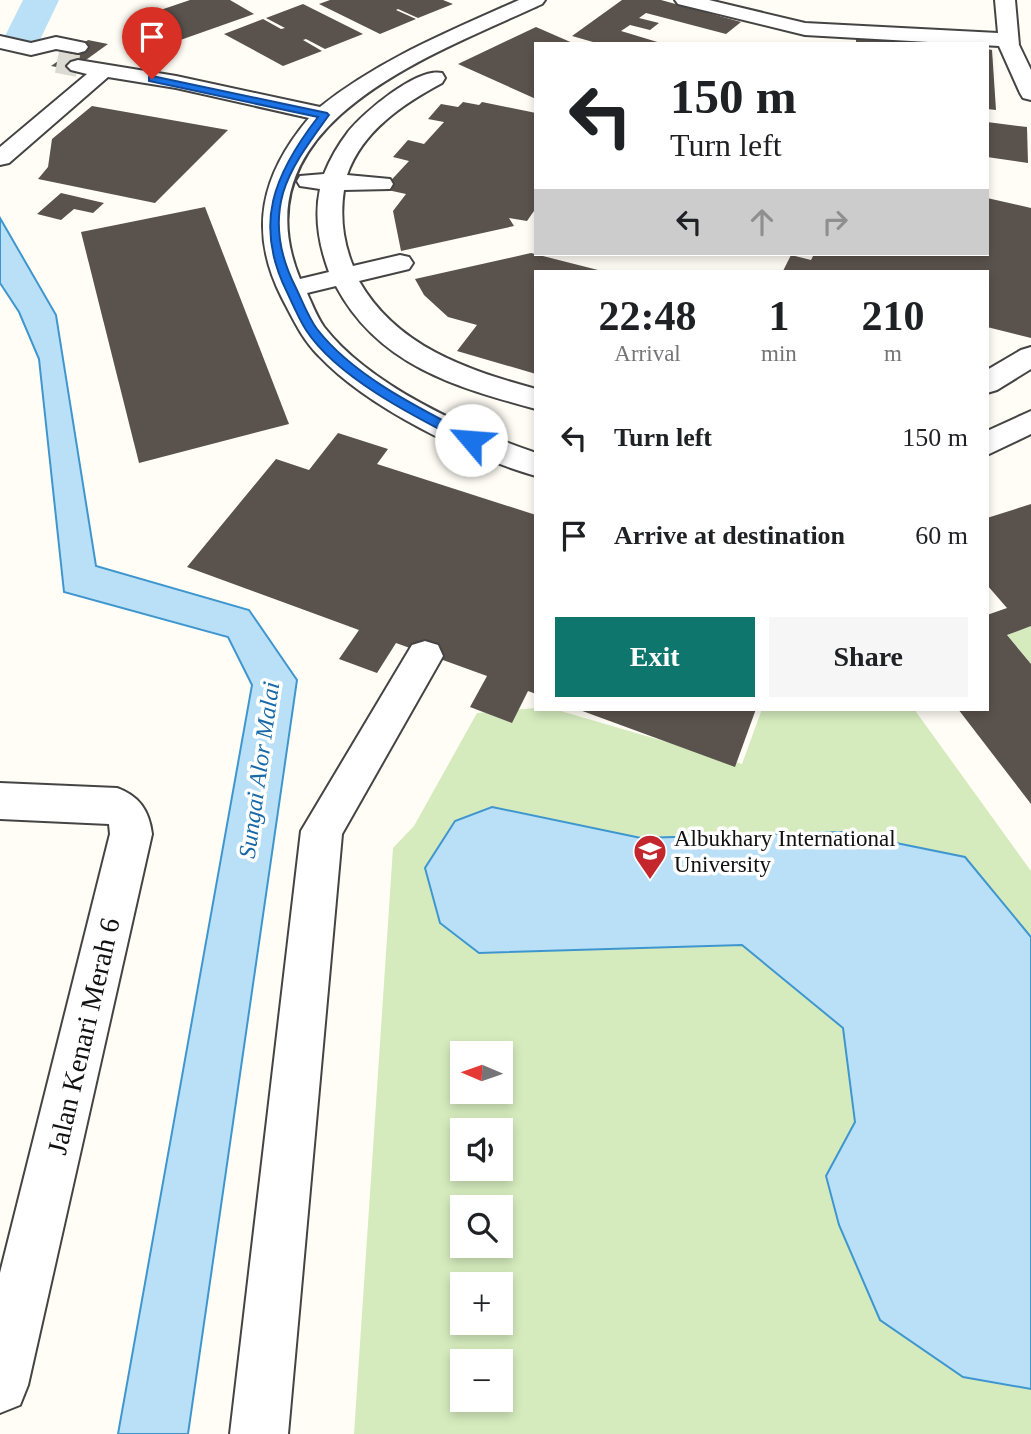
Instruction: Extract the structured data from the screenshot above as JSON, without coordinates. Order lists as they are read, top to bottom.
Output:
{
  "streets": {
    "street": ["Jalan Kenari Merah 6"]
  },
  "water": ["Sungai Alor Malai"],
  "places": {
    "school or university": ["Albukhary International University"]
  },
  "north": "left",
  "page": {
    "turn": ["150 m", "Turn left"],
    "eta": [
      "22:48",
      "Arrival",
      "1",
      "min",
      "210",
      "m"
    ],
    "list": [
      {
        "name": "Turn left",
        "value": "150 m"
      },
      {
        "name": "Arrive at destination",
        "value": "60 m"
      }
    ],
    "buttons": ["Exit", "Share"],
    "map_buttons": ["+", "−"]
  }
}
